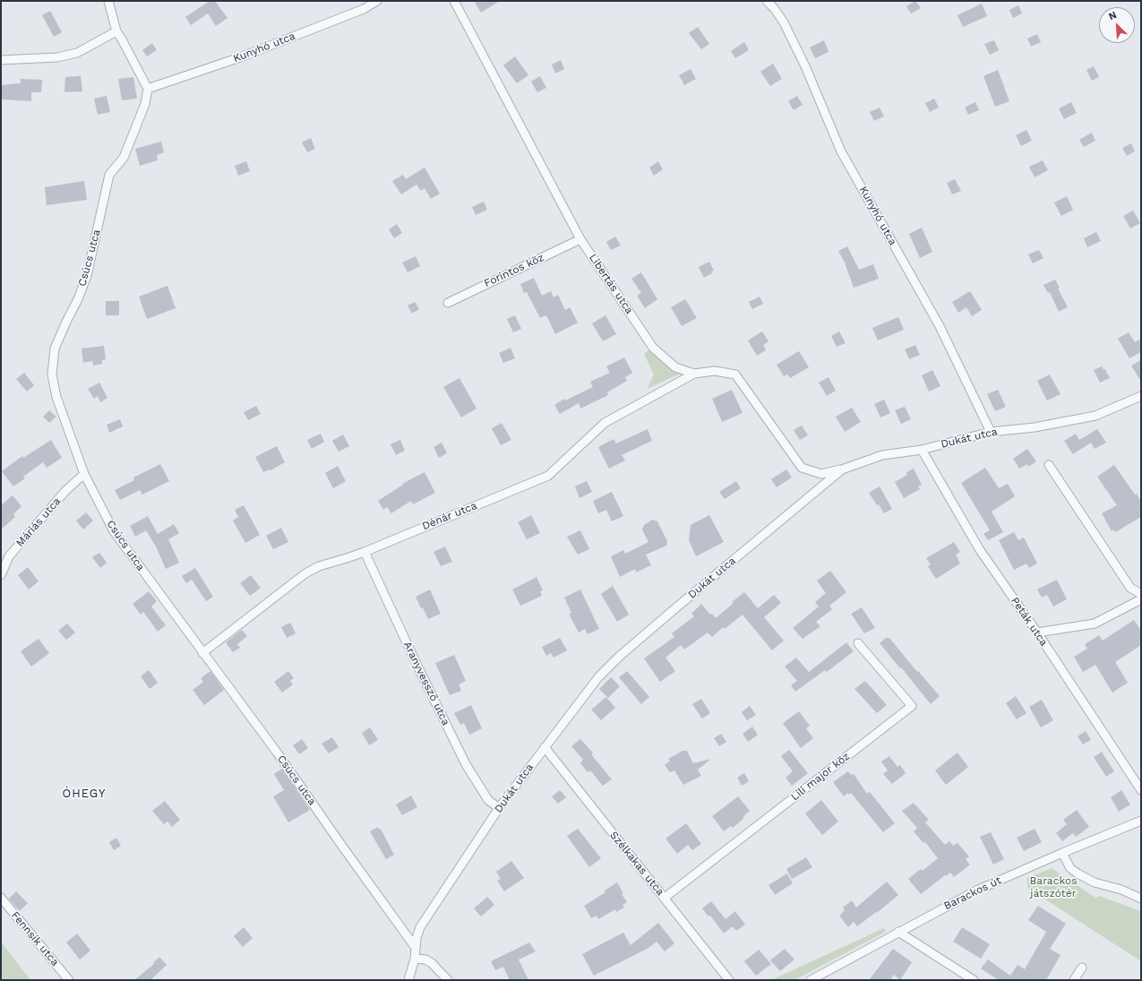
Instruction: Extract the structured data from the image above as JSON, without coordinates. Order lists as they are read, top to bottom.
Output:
{
  "streets": {
    "street": [
      "Kunyhó utca",
      "Csúcs utca",
      "Forintos köz",
      "Libertás utca",
      "Dukát utca",
      "Dénár utca",
      "Máriás utca",
      "Peták utca",
      "Aranyvessző utca",
      "Lili major köz",
      "Szélkakas utca",
      "Barackos út",
      "Fennsík utca"
    ]
  },
  "crossings": [
    ["Kunyhó utca", "Csúcs utca"],
    ["Kunyhó utca", "Dukát utca"],
    ["Csúcs utca", "Dukát utca"],
    ["Csúcs utca", "Dénár utca"],
    ["Csúcs utca", "Máriás utca"],
    ["Forintos köz", "Libertás utca"],
    ["Libertás utca", "Dukát utca"],
    ["Libertás utca", "Dénár utca"],
    ["Dukát utca", "Peták utca"],
    ["Dukát utca", "Aranyvessző utca"],
    ["Dukát utca", "Szélkakas utca"],
    ["Dénár utca", "Aranyvessző utca"],
    ["Lili major köz", "Szélkakas utca"]
  ],
  "districts": ["ÓHEGY"],
  "parks": ["Barackos játszótér"],
  "north": "top left"
}
